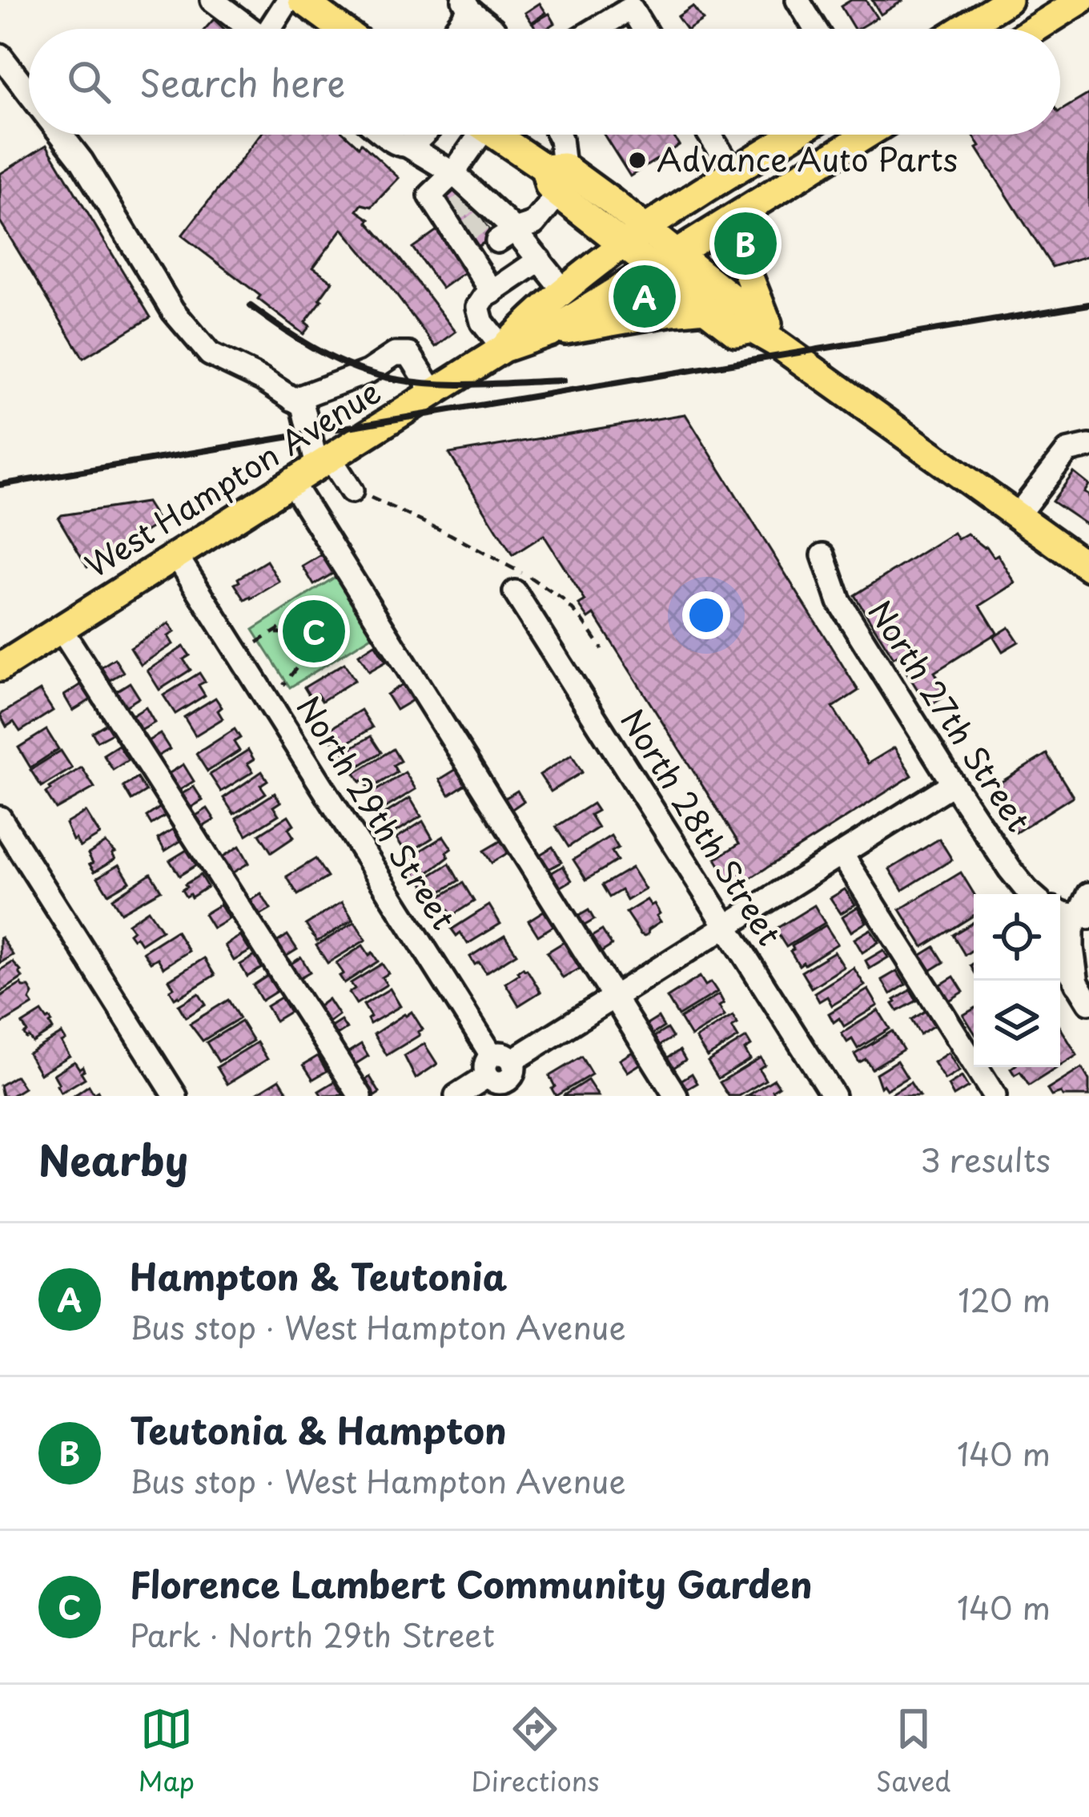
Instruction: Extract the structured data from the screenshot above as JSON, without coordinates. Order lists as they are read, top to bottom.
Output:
{
  "streets": {
    "main road": ["West Hampton Avenue"],
    "street": ["North 27th Street", "North 29th Street", "North 28th Street"]
  },
  "crossings": [
    ["West Hampton Avenue", "North 29th Street"]
  ],
  "places": ["Advance Auto Parts"],
  "page": {
    "search": "Search here",
    "pins": ["B", "A", "C"],
    "heading": ["Nearby", "3 results"],
    "list": [
      {
        "mark": "A",
        "name": "Hampton & Teutonia",
        "note": "Bus stop · West Hampton Avenue",
        "value": "120 m"
      },
      {
        "mark": "B",
        "name": "Teutonia & Hampton",
        "note": "Bus stop · West Hampton Avenue",
        "value": "140 m"
      },
      {
        "mark": "C",
        "name": "Florence Lambert Community Garden",
        "note": "Park · North 29th Street",
        "value": "140 m"
      }
    ],
    "nav": ["Map", "Directions", "Saved"]
  }
}
